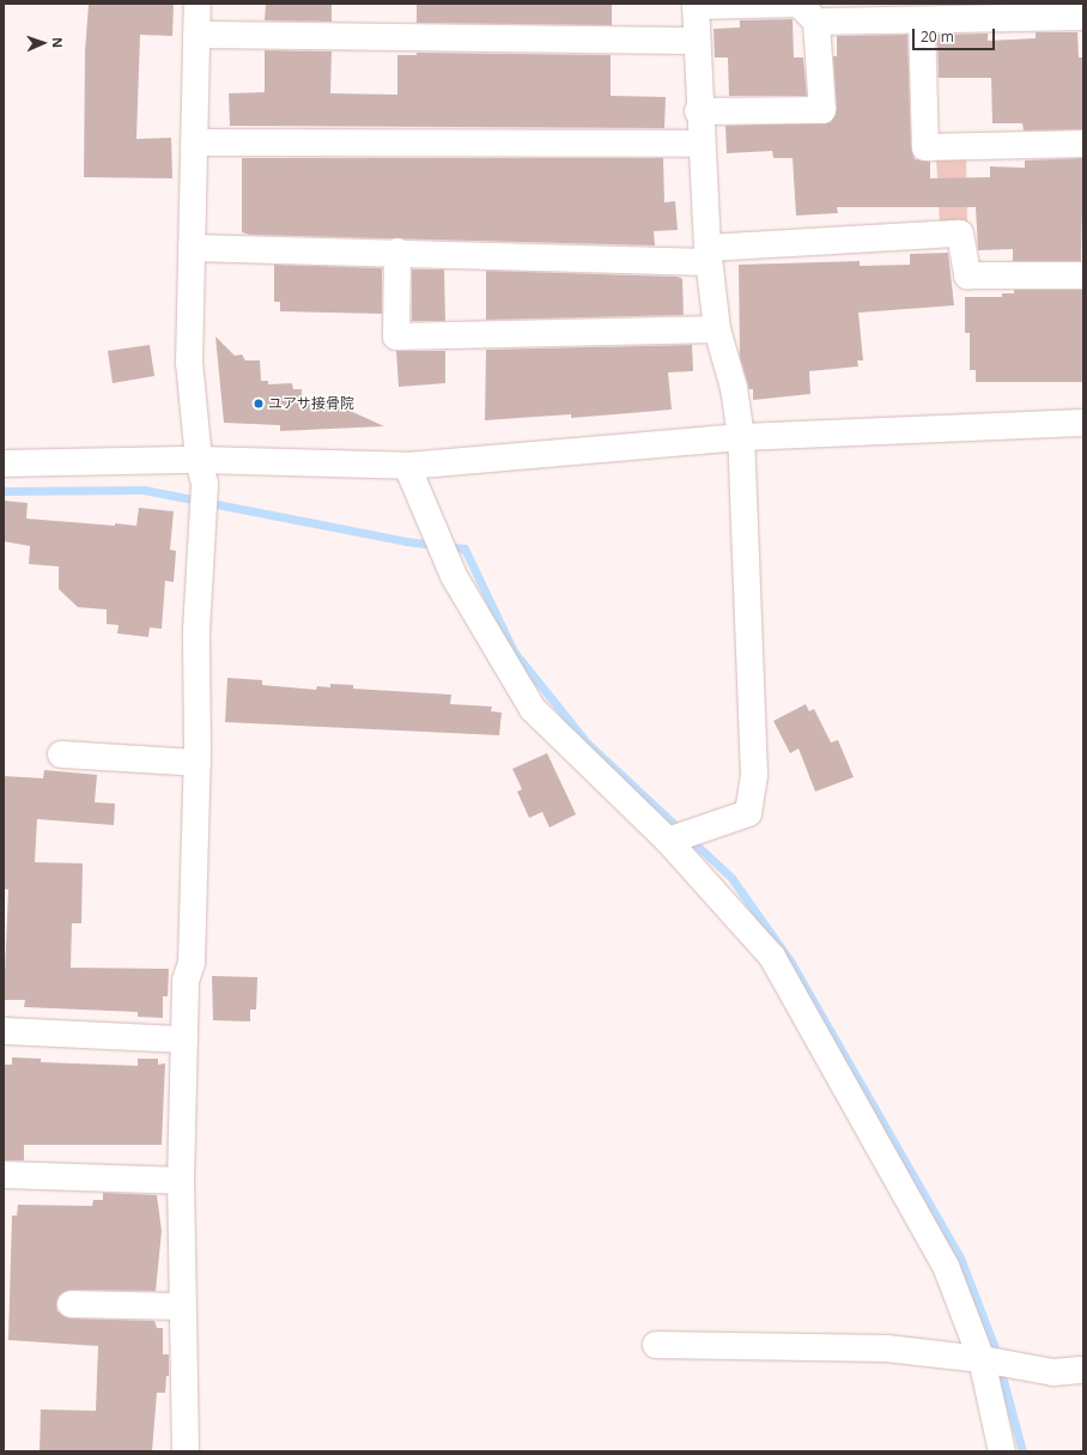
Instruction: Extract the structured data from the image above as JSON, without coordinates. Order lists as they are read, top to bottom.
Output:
{
  "places": ["ユアサ接骨院"],
  "scale_bar": "20 m",
  "north": "right"
}
